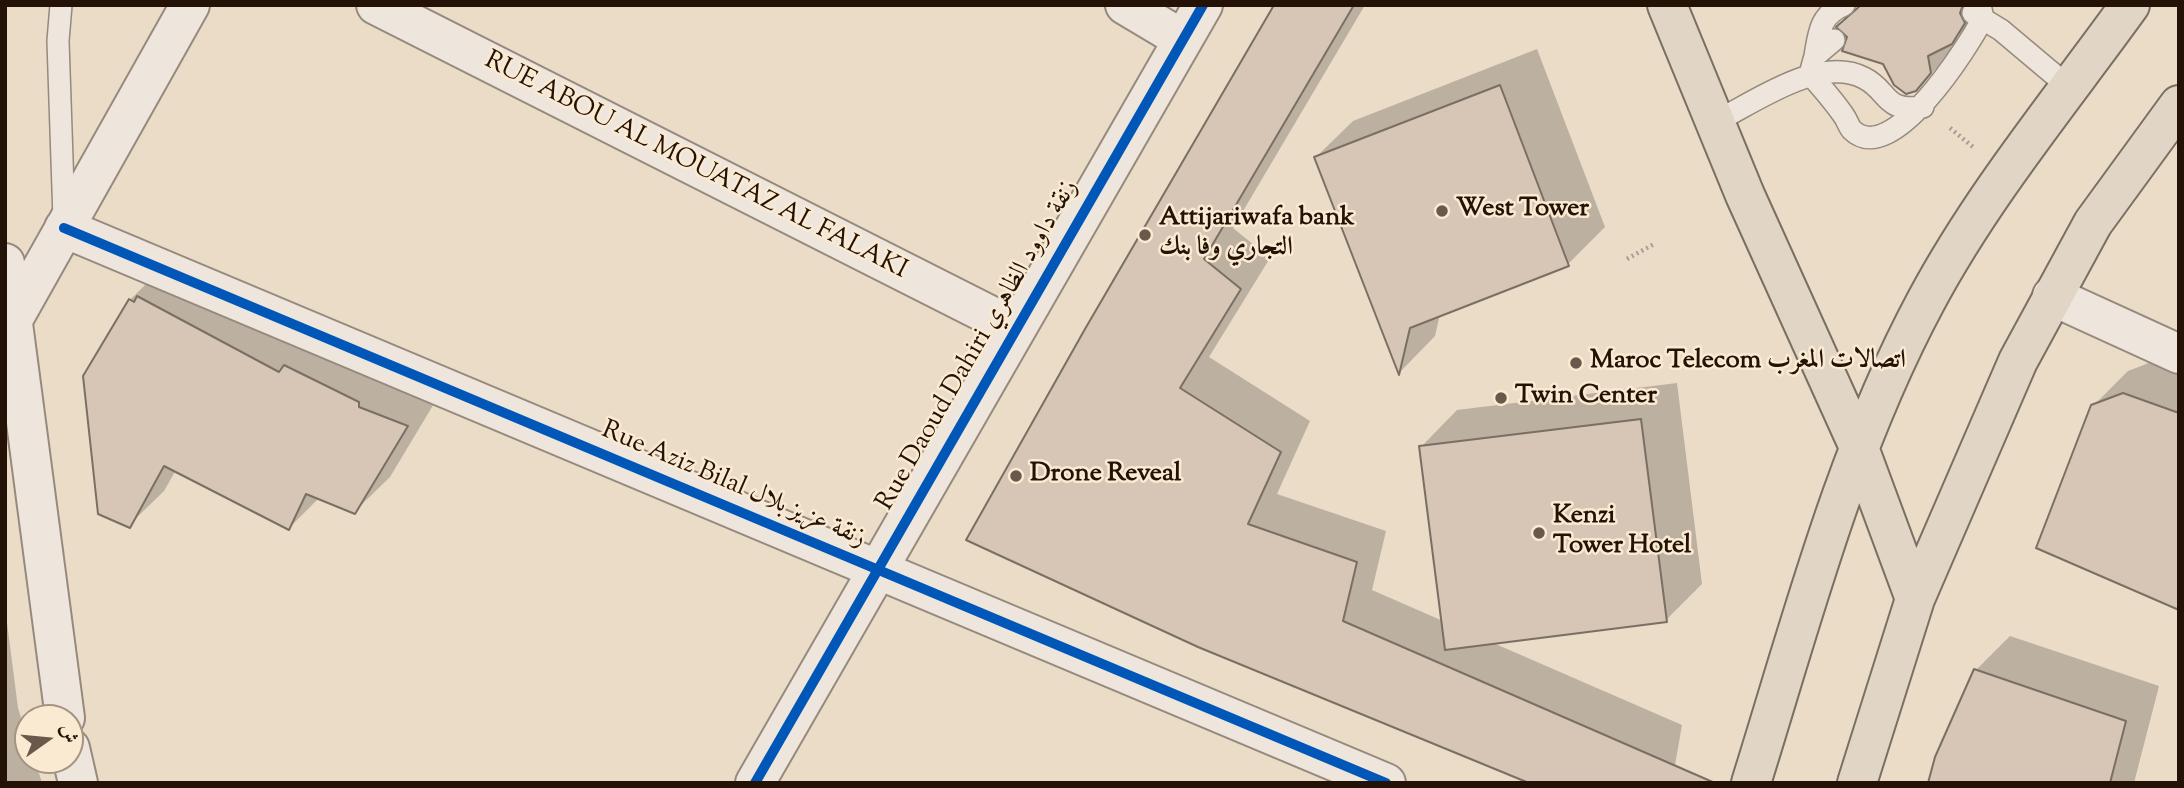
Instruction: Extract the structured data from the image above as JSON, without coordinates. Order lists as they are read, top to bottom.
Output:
{
  "streets": {
    "street": ["RUE ABOU AL MOUATAZ AL FALAKI", "Rue Daoud Dahiri زنقة داوود الظاهري", "Rue Aziz Bilal زنقة عزيز بلال"]
  },
  "crossings": [
    ["RUE ABOU AL MOUATAZ AL FALAKI", "Rue Daoud Dahiri زنقة داوود الظاهري"],
    ["Rue Daoud Dahiri زنقة داوود الظاهري", "Rue Aziz Bilal زنقة عزيز بلال"]
  ],
  "places": [
    "West Tower",
    "Attijariwafa bank التجاري وفا بنك",
    "Maroc Telecom اتصالات المغرب",
    "Twin Center",
    "Drone Reveal",
    "Kenzi Tower Hotel"
  ],
  "north": "right"
}
